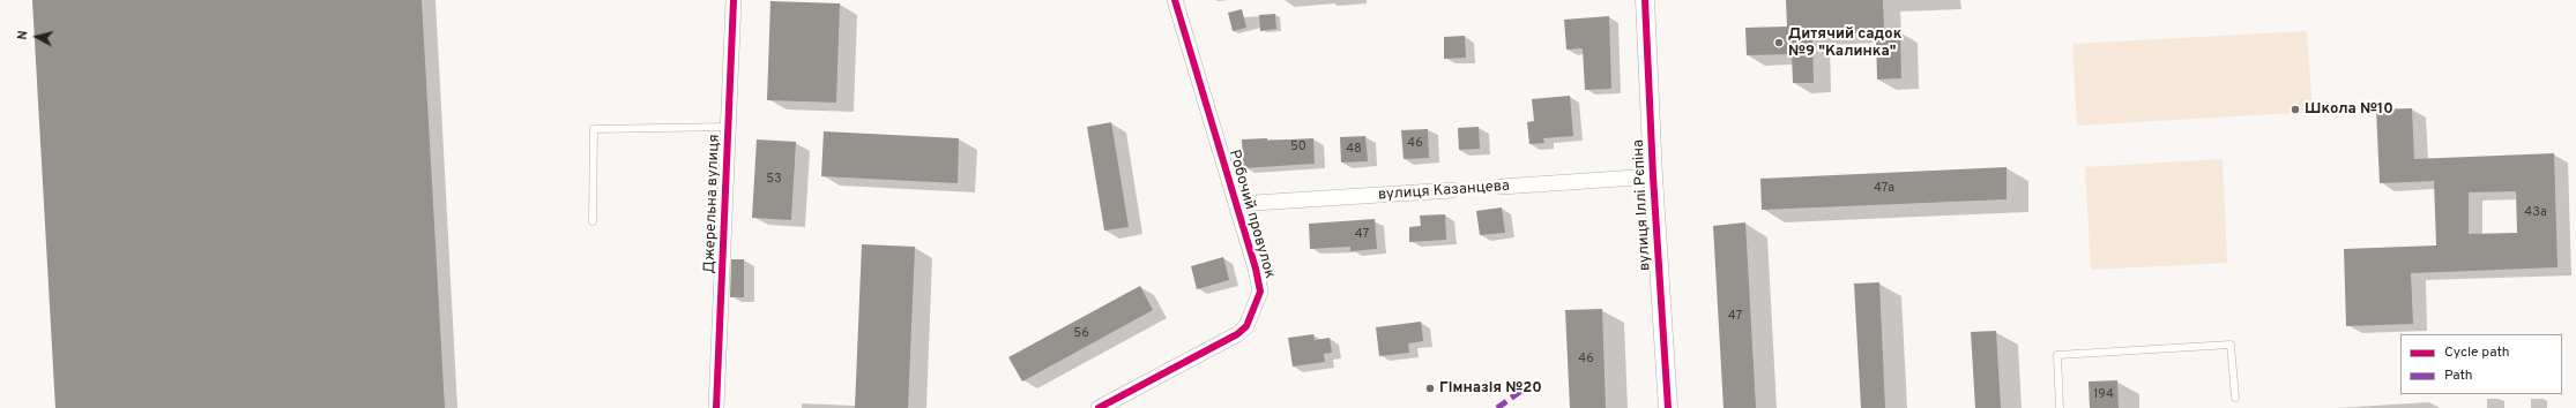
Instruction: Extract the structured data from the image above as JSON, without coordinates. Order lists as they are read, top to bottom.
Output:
{
  "streets": {
    "street": [
      "вулиця Казанцева",
      "Джерельна вулиця",
      "вулиця Іллі Рєпіна",
      "Робочий провулок"
    ]
  },
  "crossings": [
    ["вулиця Казанцева", "вулиця Іллі Рєпіна"],
    ["вулиця Казанцева", "Робочий провулок"]
  ],
  "places": ["Дитячий садок №9 \"Калинка\"", "Школа №10", "Гімназія №20"],
  "house_numbers": [
    "46",
    "50",
    "48",
    "53",
    "47а",
    "43а",
    "47",
    "47",
    "56",
    "46",
    "194"
  ],
  "legend": ["Cycle path", "Path"],
  "north": "left"
}
